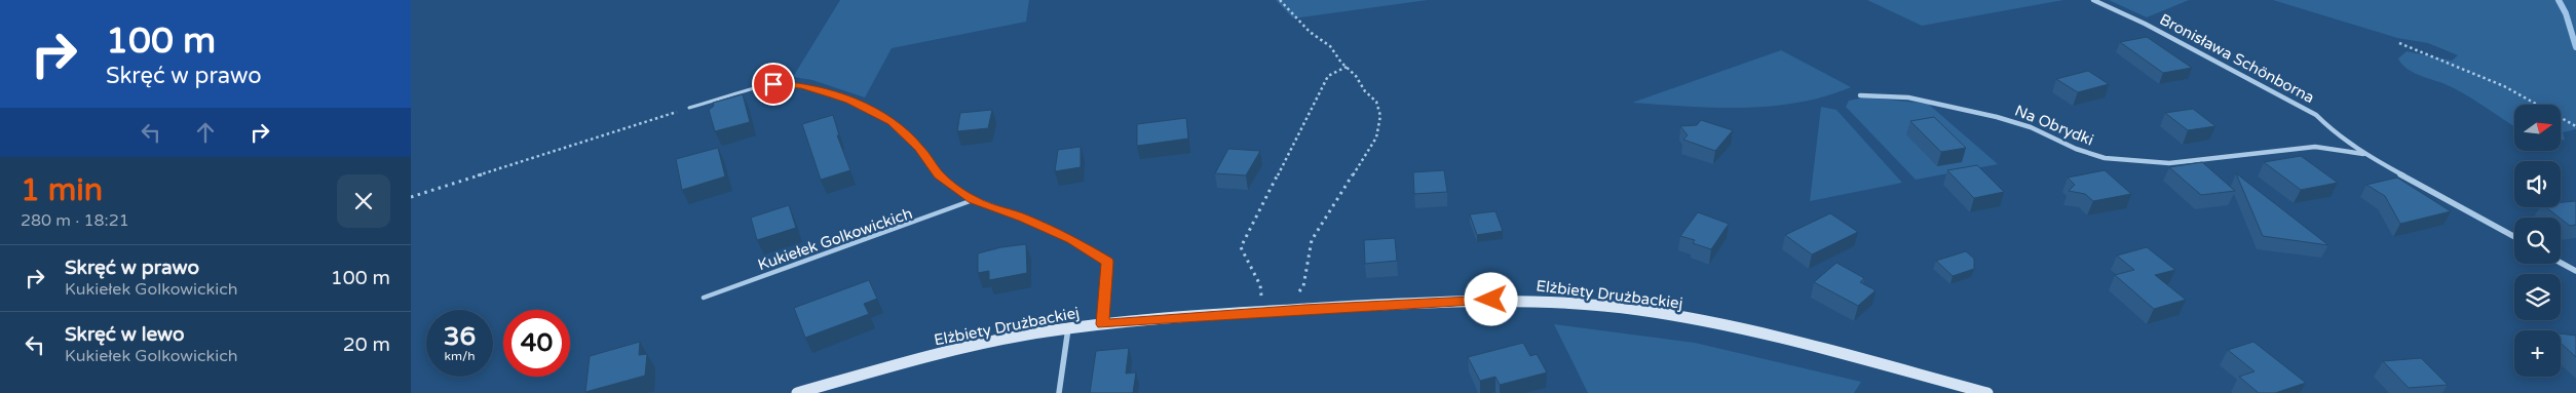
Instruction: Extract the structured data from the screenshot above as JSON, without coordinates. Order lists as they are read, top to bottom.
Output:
{
  "streets": {
    "street": ["Bronisława Schönborna", "Na Obrydki", "Elżbiety Drużbackiej"],
    "lane": ["Kukiełek Golkowickich"]
  },
  "crossings": [
    ["Bronisława Schönborna", "Na Obrydki"]
  ],
  "north": "right",
  "page": {
    "turn": ["100 m", "Skręć w prawo"],
    "map_buttons": "+",
    "heading": ["1 min", "280 m · 18:21"],
    "list": [
      {
        "name": "Skręć w prawo",
        "note": "Kukiełek Golkowickich",
        "value": "100 m"
      },
      {
        "name": "Skręć w lewo",
        "note": "Kukiełek Golkowickich",
        "value": "20 m"
      }
    ],
    "speed": "36 km/h",
    "limit": "40"
  }
}
